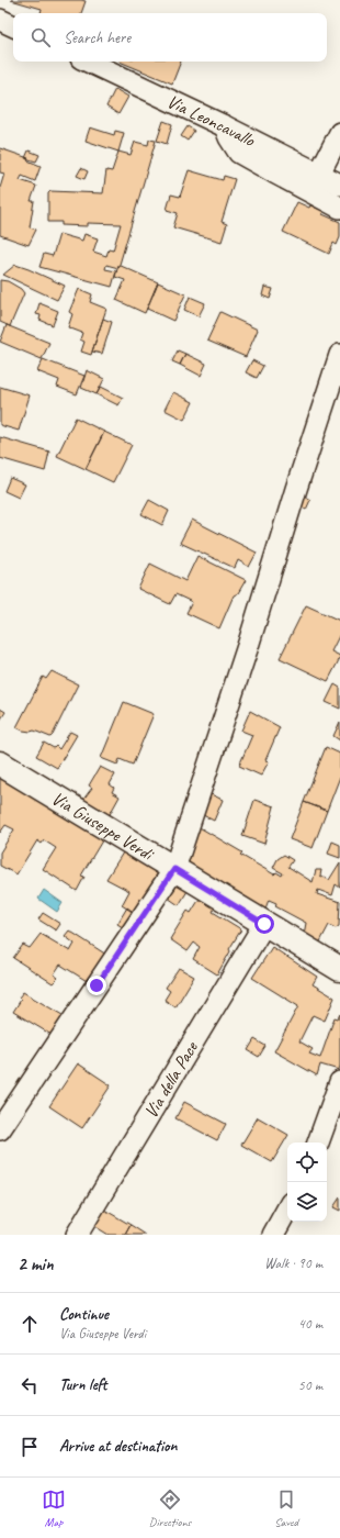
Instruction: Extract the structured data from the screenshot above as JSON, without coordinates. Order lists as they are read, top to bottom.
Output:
{
  "streets": {
    "street": ["Via Leoncavallo", "Via Giuseppe Verdi", "Via della Pace"]
  },
  "crossings": [
    ["Via Giuseppe Verdi", "Via della Pace"]
  ],
  "page": {
    "search": "Search here",
    "heading": ["2 min", "Walk · 90 m"],
    "list": [
      ["Continue", "Via Giuseppe Verdi", "40 m"],
      ["Turn left", "50 m"],
      "Arrive at destination"
    ],
    "nav": ["Map", "Directions", "Saved"]
  }
}
